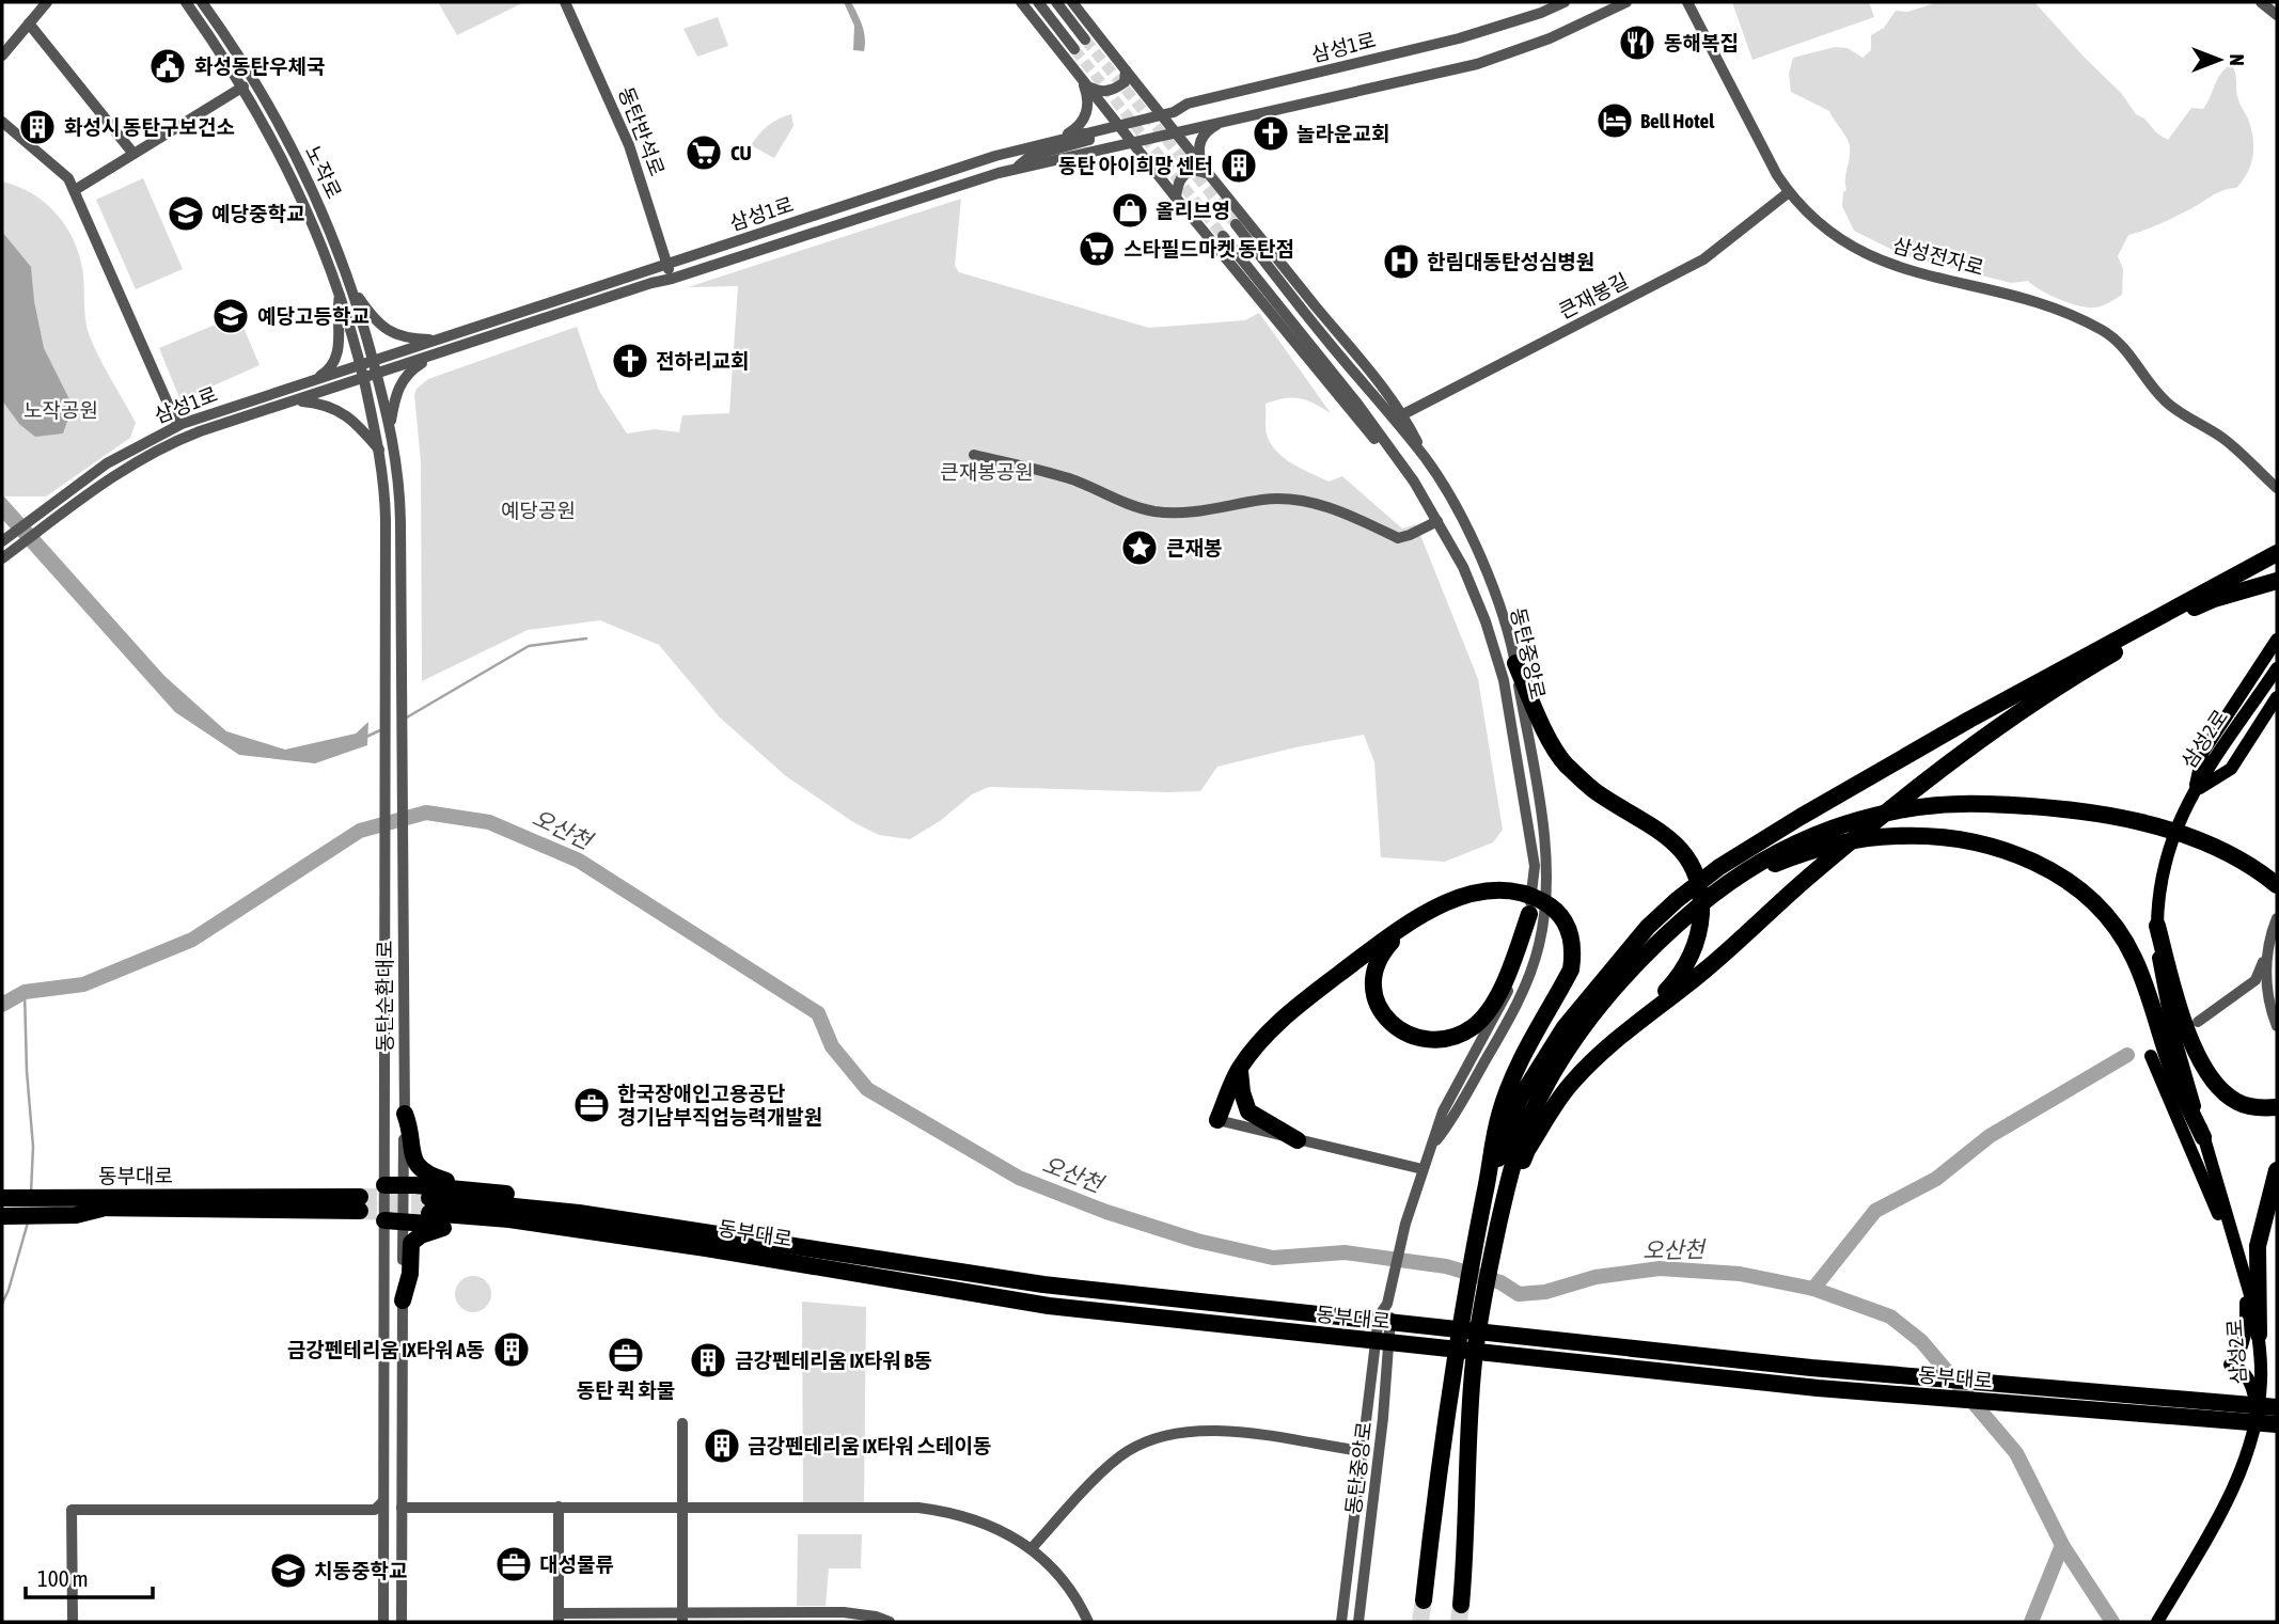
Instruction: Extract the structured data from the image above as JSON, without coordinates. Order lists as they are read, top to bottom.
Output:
{
  "streets": {
    "highway": ["동부대로"],
    "main road": ["삼성2로"],
    "street": [
      "삼성1로",
      "동탄반석로",
      "노작로",
      "삼성전자로",
      "큰재봉길",
      "동탄중앙로",
      "동탄순환대로"
    ]
  },
  "crossings": [
    ["삼성1로", "동탄반석로"],
    ["삼성1로", "노작로"],
    ["삼성1로", "동탄순환대로"],
    ["노작로", "동탄순환대로"],
    ["삼성전자로", "큰재봉길"]
  ],
  "water": ["오산천"],
  "parks": ["노작공원", "큰재봉공원", "예당공원"],
  "places": {
    "restaurant": ["동해복집"],
    "public building": ["화성동탄우체국"],
    "hotel": ["Bell Hotel"],
    "building": [
      "화성시 동탄구보건소",
      "동탄 아이희망 센터",
      "금강펜테리움 IX타워 A동",
      "금강펜테리움 IX타워 B동",
      "금강펜테리움 IX타워 스테이동"
    ],
    "church": ["놀라운교회", "전하리교회"],
    "supermarket": ["CU", "스타필드마켓 동탄점"],
    "shop": ["올리브영"],
    "school or university": ["예당중학교", "예당고등학교", "치동중학교"],
    "hospital": ["한림대동탄성심병원"],
    "place": ["큰재봉"],
    "office": ["한국장애인고용공단 경기남부직업능력개발원", "동탄 퀵 화물", "대성물류"]
  },
  "scale_bar": "100 m",
  "north": "right"
}
